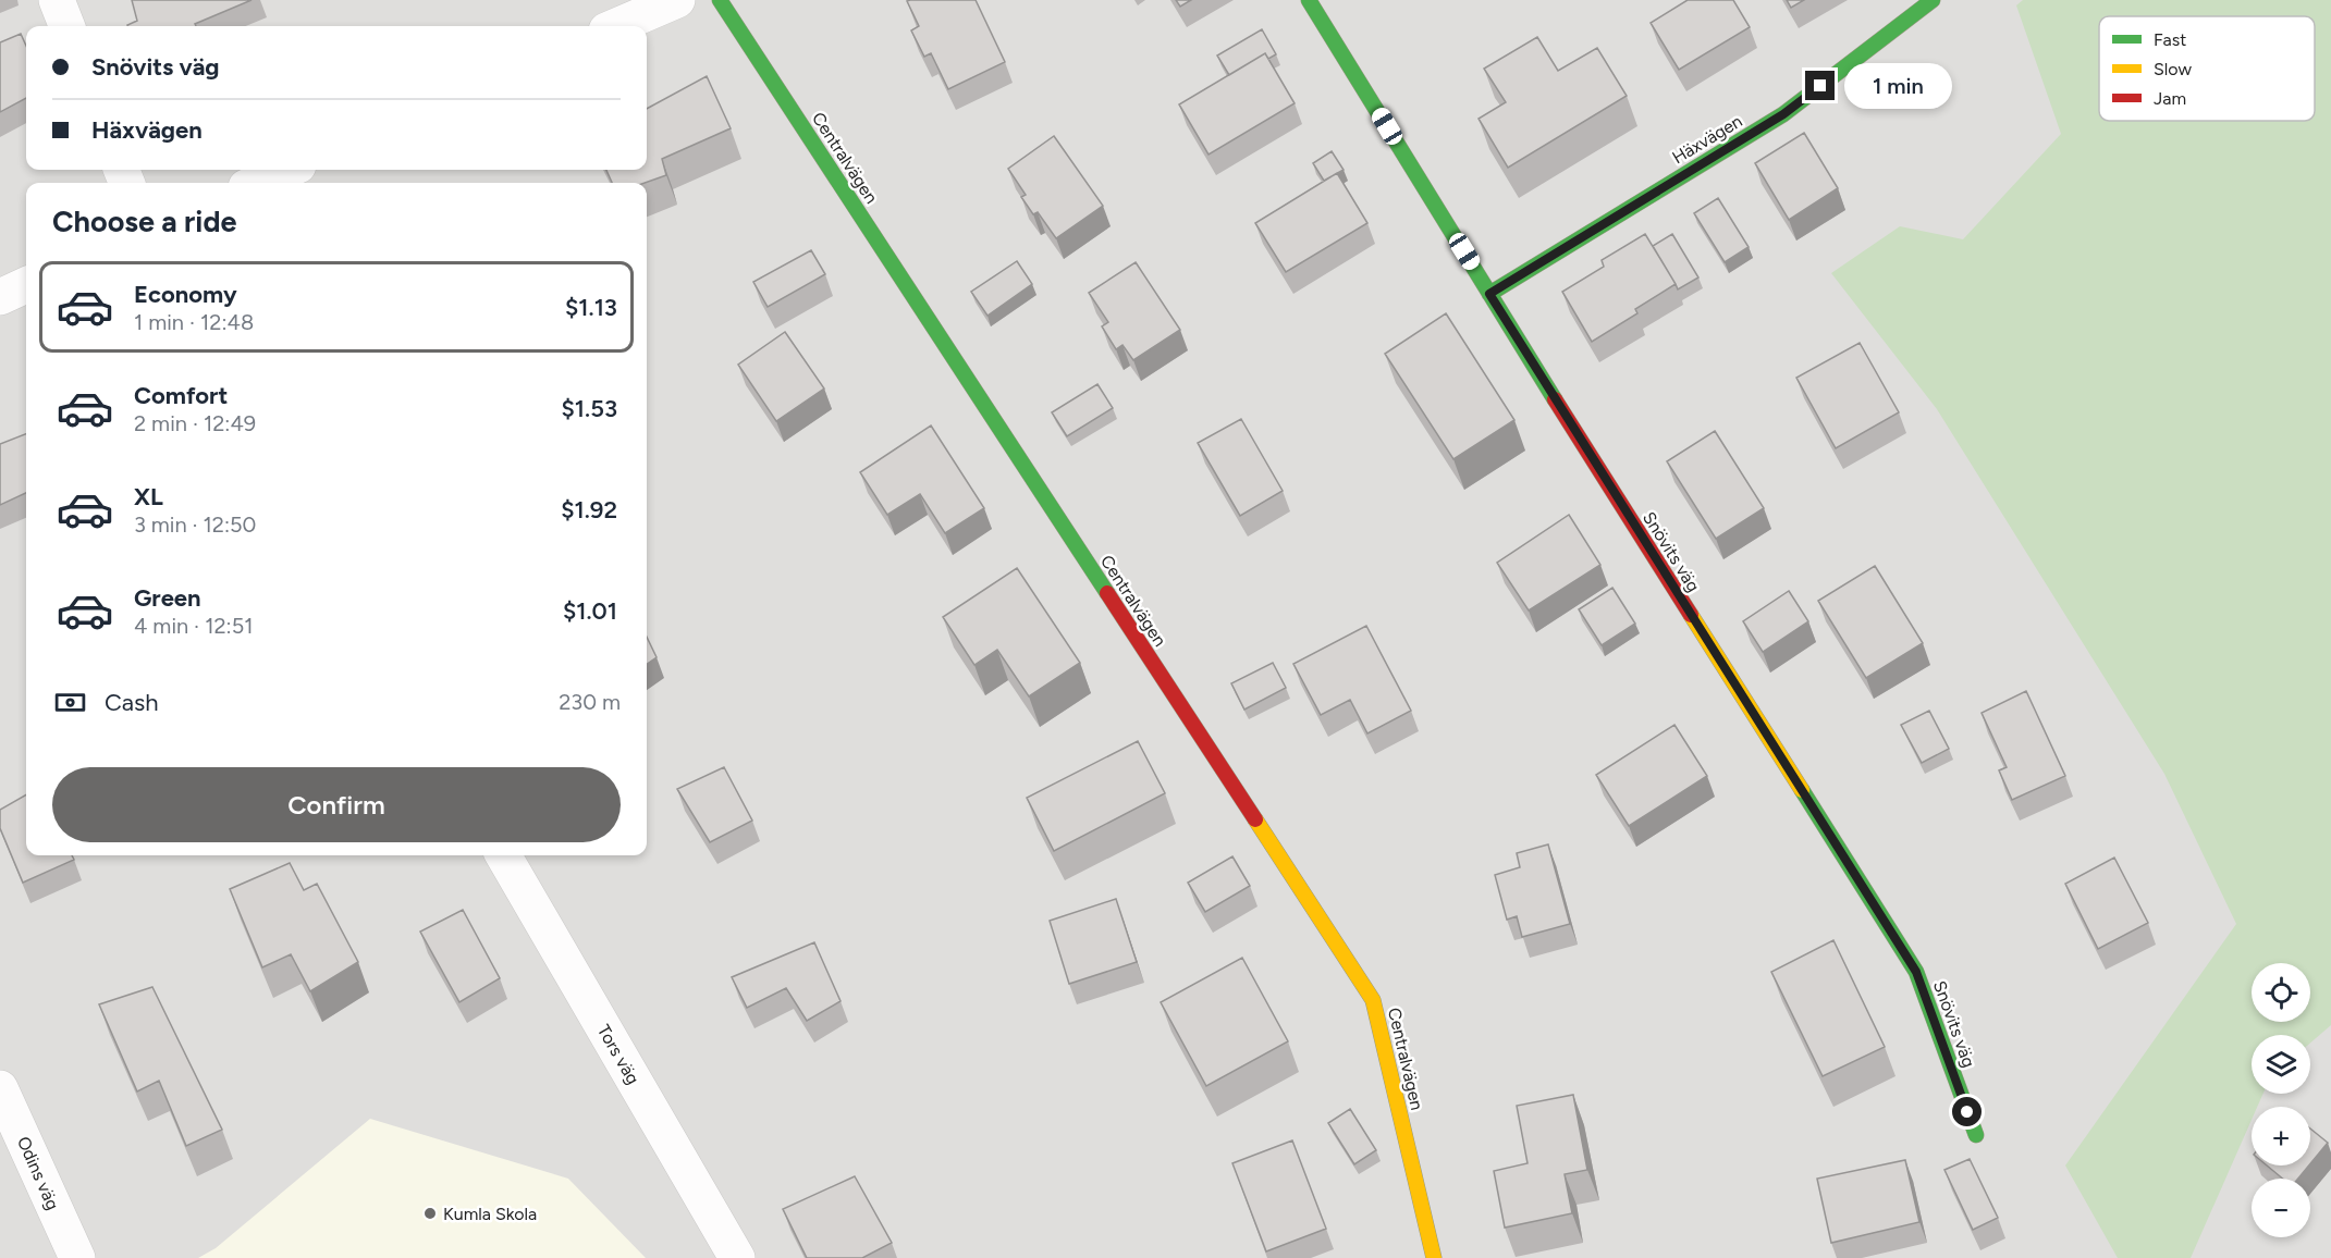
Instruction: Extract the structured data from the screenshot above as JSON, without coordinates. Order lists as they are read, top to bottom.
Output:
{
  "streets": {
    "street": [
      "Häxvägen",
      "Centralvägen",
      "Snövits väg",
      "Tors väg",
      "Odins väg"
    ]
  },
  "crossings": [
    ["Häxvägen", "Snövits väg"]
  ],
  "places": ["Kumla Skola"],
  "legend": ["Fast", "Slow", "Jam"],
  "page": {
    "banner": ["Snövits väg", "Häxvägen"],
    "bubble": "1 min",
    "heading": "Choose a ride",
    "list": [
      {
        "name": "Economy",
        "note": "1 min · 12:48",
        "value": "$1.13"
      },
      {
        "name": "Comfort",
        "note": "2 min · 12:49",
        "value": "$1.53"
      },
      {
        "name": "XL",
        "note": "3 min · 12:50",
        "value": "$1.92"
      },
      {
        "name": "Green",
        "note": "4 min · 12:51",
        "value": "$1.01"
      }
    ],
    "pay": ["Cash", "230 m"],
    "buttons": "Confirm",
    "map_buttons": ["+", "−"]
  }
}
